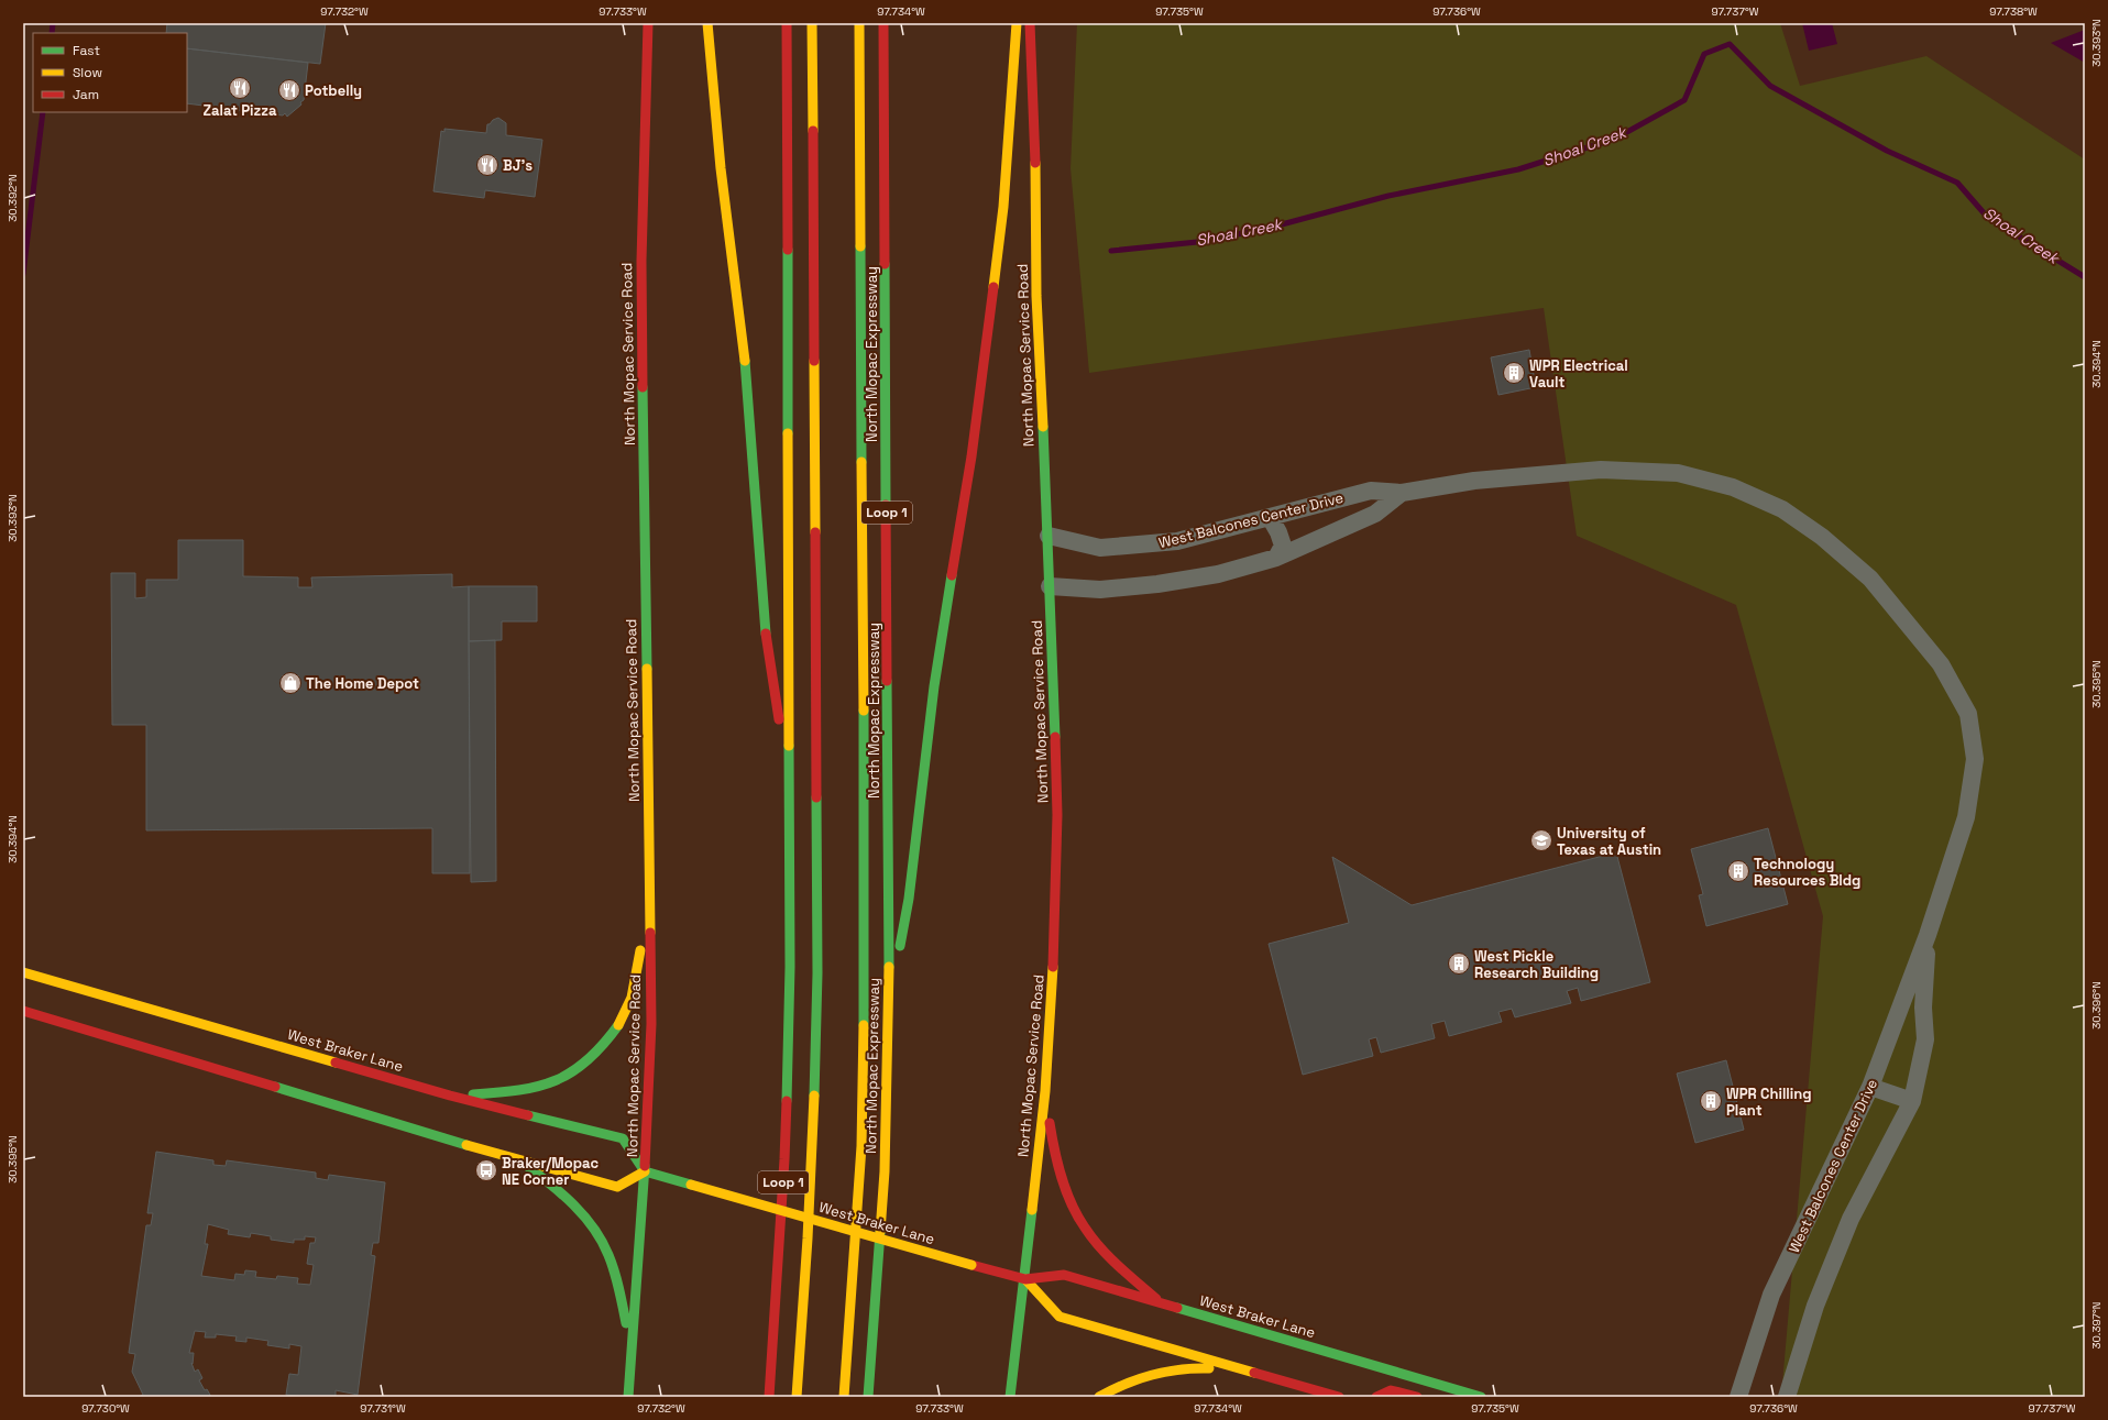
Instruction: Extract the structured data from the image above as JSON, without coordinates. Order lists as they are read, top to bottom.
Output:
{
  "streets": {
    "main road": [
      "North Mopac Service Road",
      "North Mopac Expressway",
      "Loop 1",
      "West Braker Lane"
    ],
    "street": ["West Balcones Center Drive"]
  },
  "crossings": [
    ["North Mopac Service Road", "West Balcones Center Drive"],
    ["North Mopac Service Road", "West Braker Lane"]
  ],
  "water": ["Shoal Creek"],
  "places": {
    "restaurant": ["Zalat Pizza", "Potbelly", "BJ's"],
    "building": [
      "WPR Electrical Vault",
      "Technology Resources Bldg",
      "West Pickle Research Building",
      "WPR Chilling Plant"
    ],
    "shop": ["The Home Depot"],
    "school or university": ["University of Texas at Austin"],
    "bus stop": ["Braker/Mopac NE Corner"]
  },
  "legend": ["Fast", "Slow", "Jam"],
  "coordinates": [
    "97.732°W",
    "97.733°W",
    "97.734°W",
    "97.735°W",
    "97.736°W",
    "97.737°W",
    "97.738°W",
    "30.393°N",
    "30.392°N",
    "30.394°N",
    "30.395°N",
    "30.396°N",
    "30.397°N",
    "97.730°W",
    "97.731°W"
  ]
}
